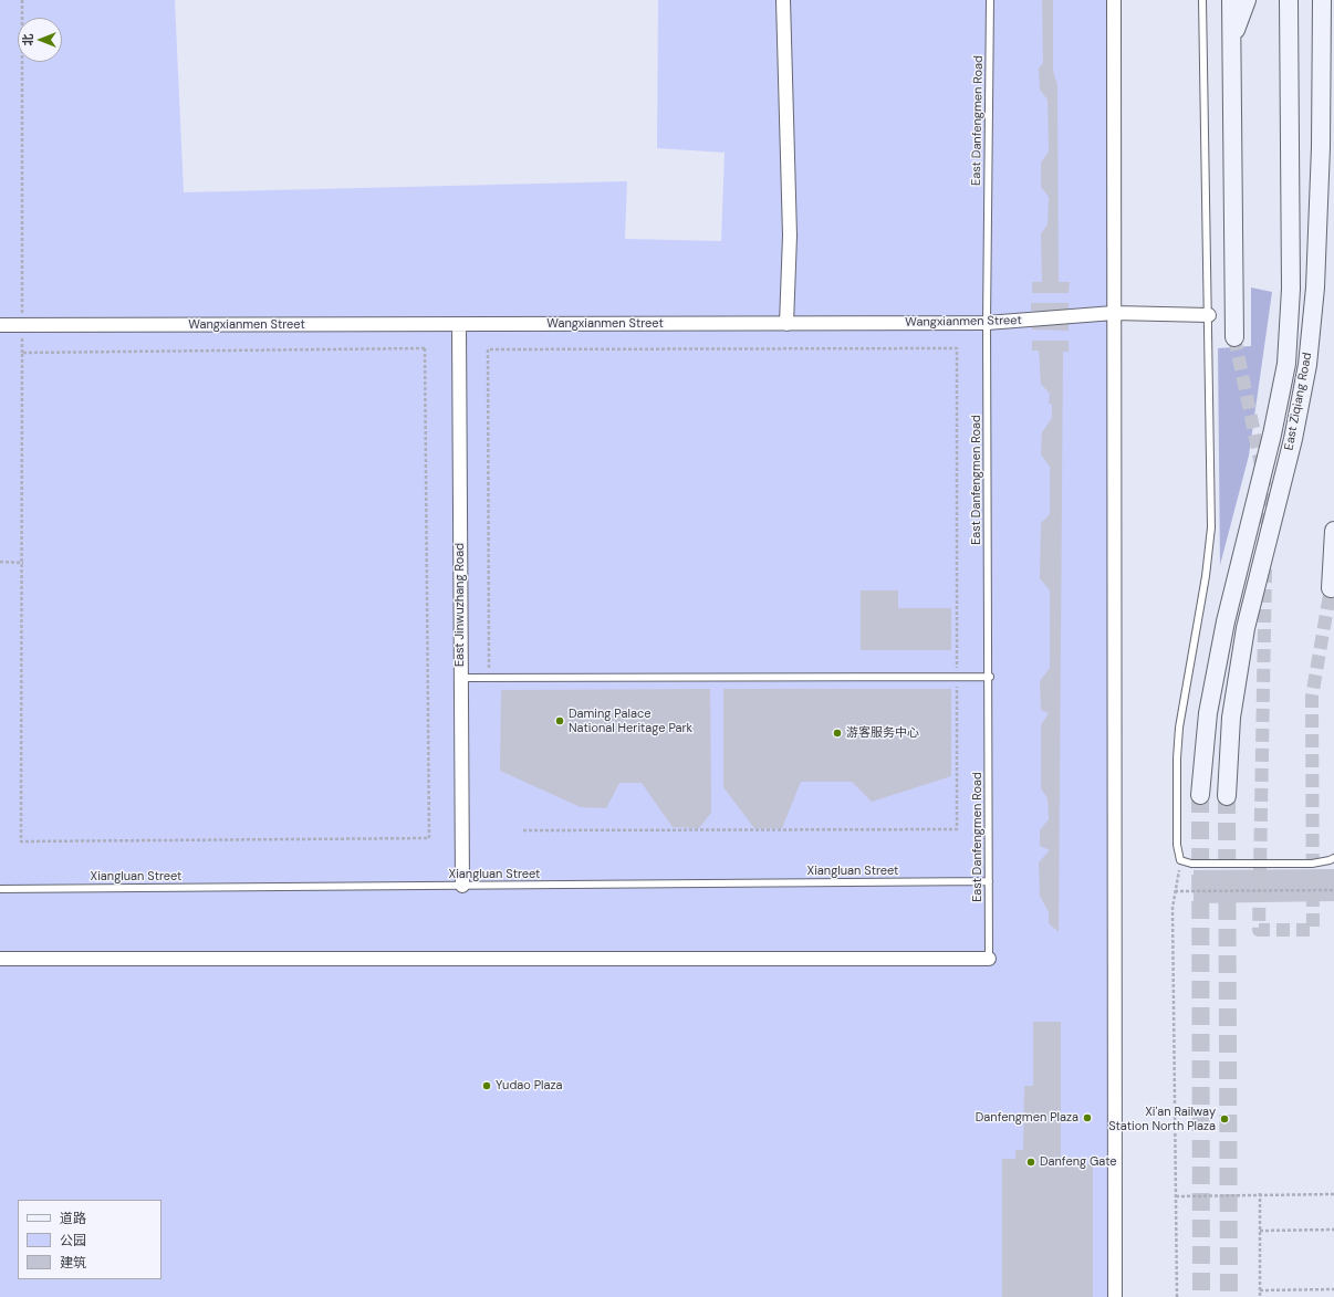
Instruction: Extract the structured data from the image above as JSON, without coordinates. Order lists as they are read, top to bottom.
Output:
{
  "streets": {
    "main road": ["East Ziqiang Road"],
    "street": ["Wangxianmen Street", "East Jinwuzhang Road"],
    "lane": ["East Danfengmen Road", "Xiangluan Street"]
  },
  "crossings": [
    ["East Danfengmen Road", "Wangxianmen Street"],
    ["East Danfengmen Road", "Xiangluan Street"],
    ["Wangxianmen Street", "East Jinwuzhang Road"],
    ["East Jinwuzhang Road", "Xiangluan Street"]
  ],
  "places": [
    "Daming Palace National Heritage Park",
    "游客服务中心",
    "Yudao Plaza",
    "Danfengmen Plaza",
    "Xi'an Railway Station North Plaza",
    "Danfeng Gate"
  ],
  "legend": ["道路", "公园", "建筑"],
  "north": "left"
}
